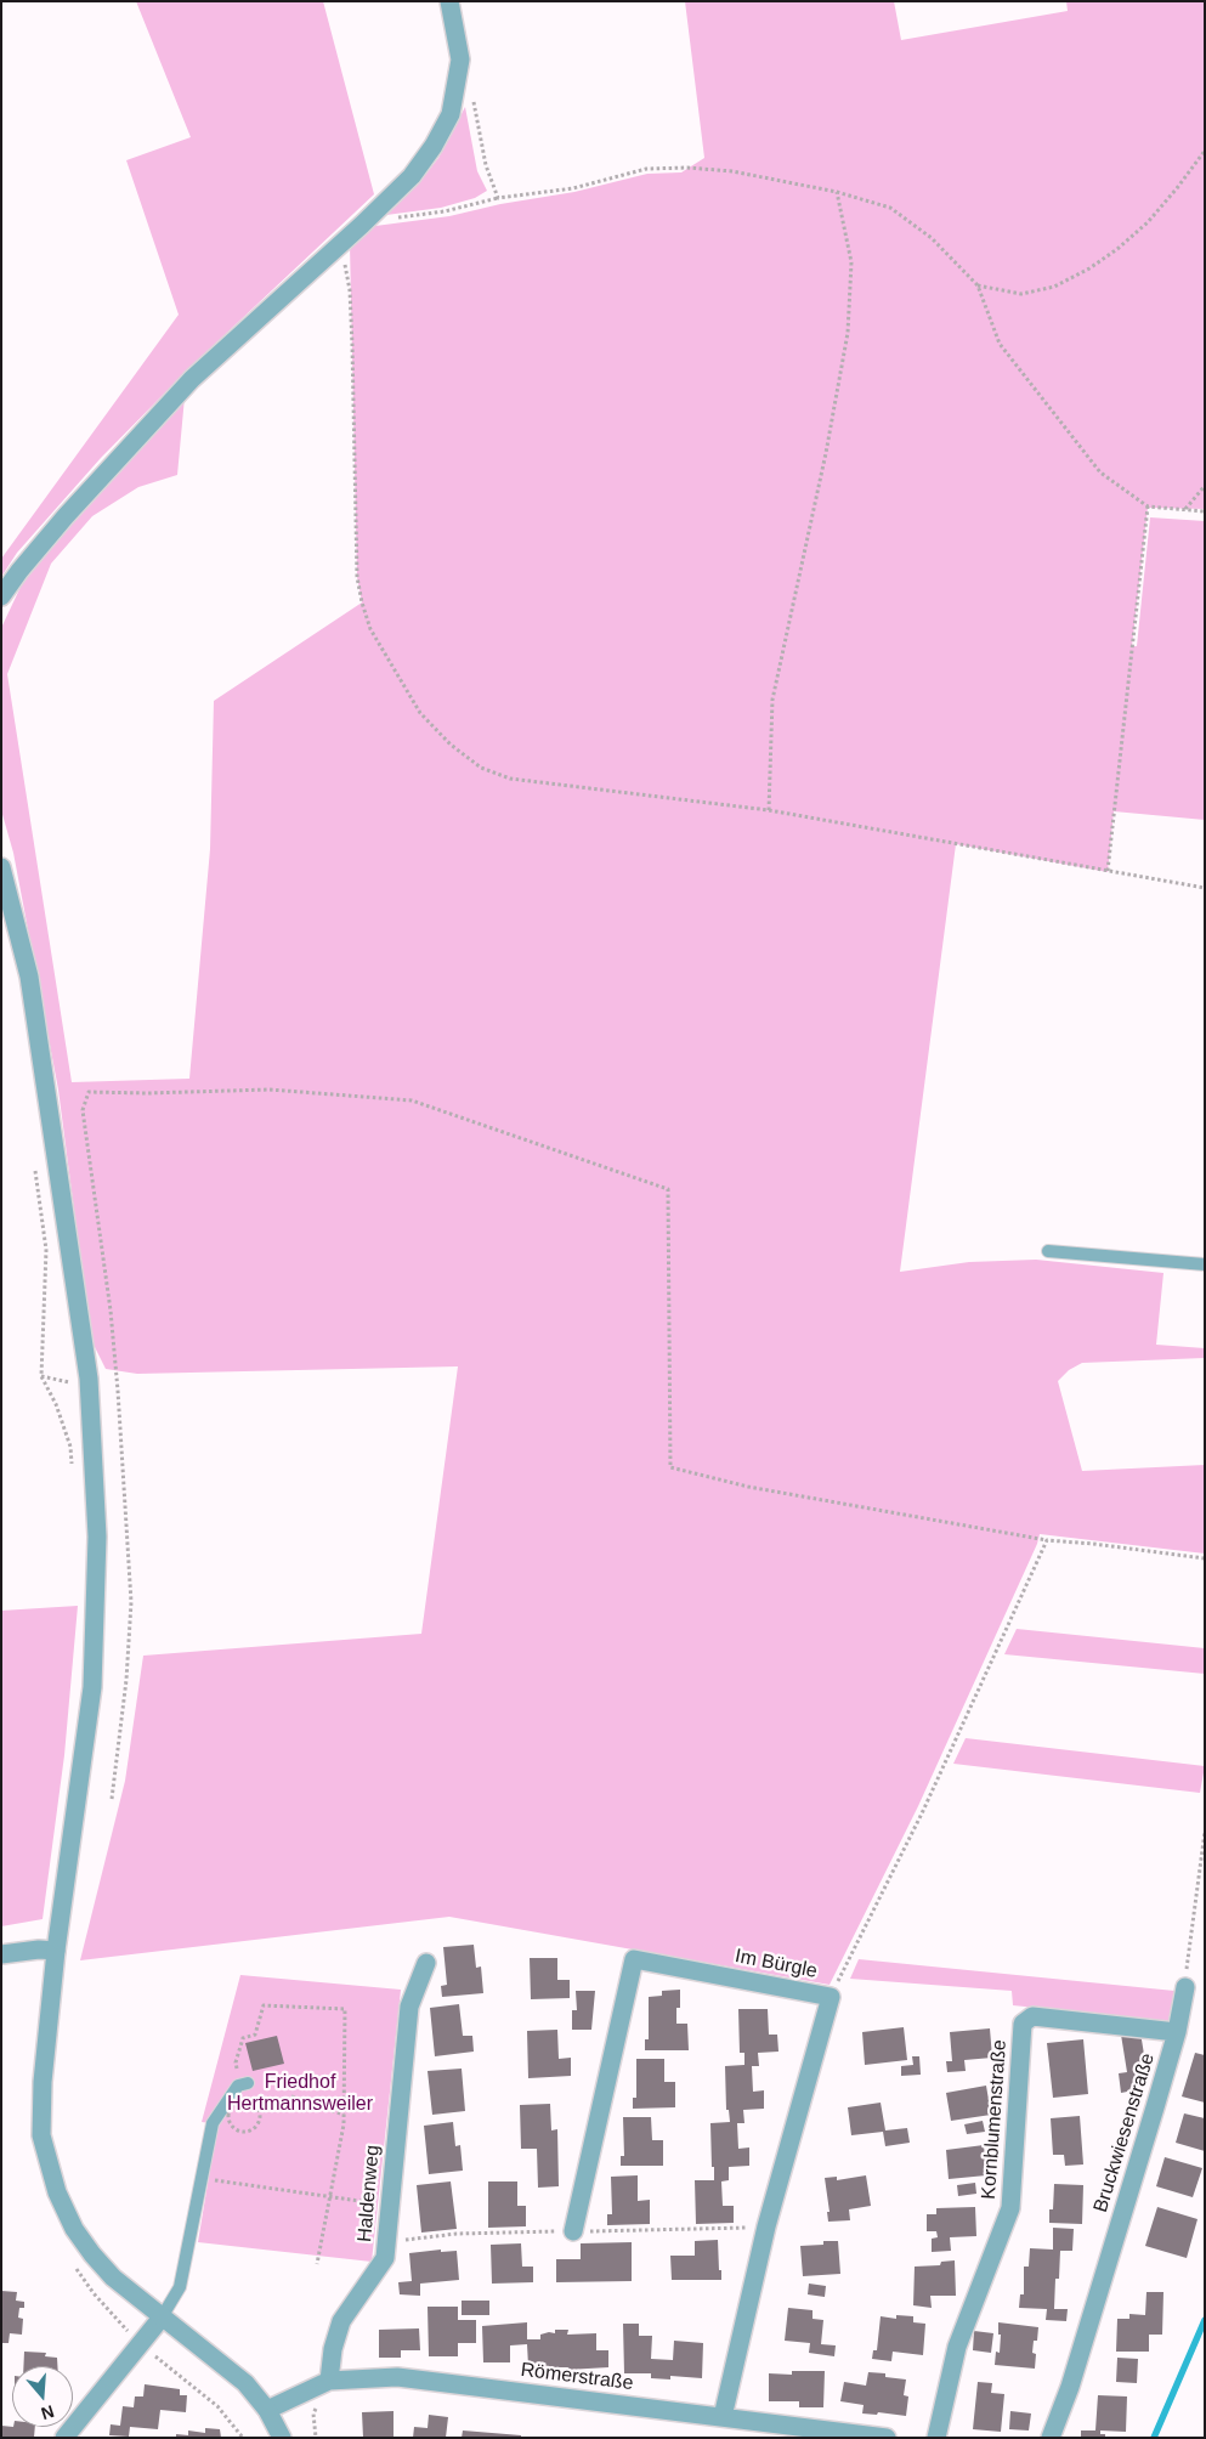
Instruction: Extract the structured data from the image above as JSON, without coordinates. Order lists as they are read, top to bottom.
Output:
{
  "streets": {
    "street": [
      "Im Bürgle",
      "Kornblumenstraße",
      "Bruckwiesenstraße",
      "Haldenweg",
      "Römerstraße"
    ]
  },
  "crossings": [
    ["Im Bürgle", "Römerstraße"],
    ["Kornblumenstraße", "Bruckwiesenstraße"],
    ["Haldenweg", "Römerstraße"]
  ],
  "parks": ["Friedhof Hertmannsweiler"],
  "north": "bottom"
}
